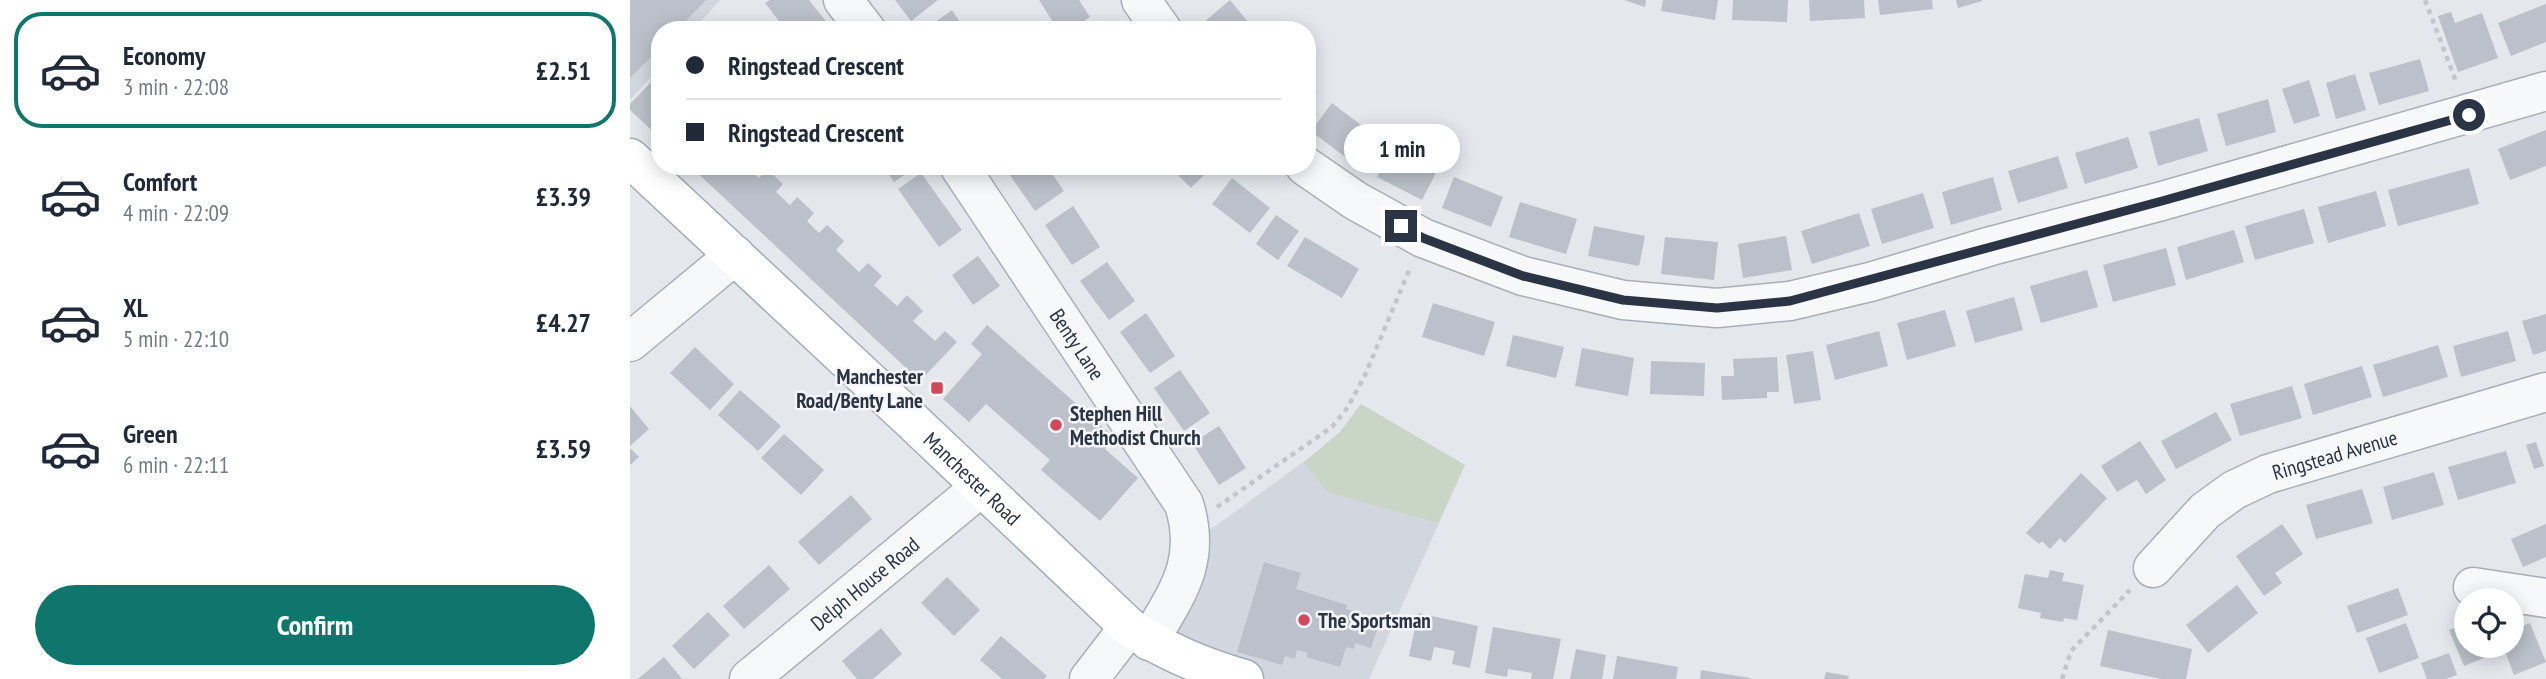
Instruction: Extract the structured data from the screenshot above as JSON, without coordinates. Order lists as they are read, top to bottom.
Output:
{
  "streets": {
    "main road": ["Manchester Road"],
    "street": ["Benty Lane", "Ringstead Avenue", "Delph House Road"]
  },
  "crossings": [
    ["Benty Lane", "Manchester Road"],
    ["Manchester Road", "Delph House Road"]
  ],
  "places": {
    "transit": ["Manchester Road/Benty Lane"],
    "other": ["Stephen Hill Methodist Church", "The Sportsman"]
  },
  "page": {
    "list": [
      {
        "name": "Economy",
        "note": "3 min · 22:08",
        "value": "£2.51"
      },
      {
        "name": "Comfort",
        "note": "4 min · 22:09",
        "value": "£3.39"
      },
      {
        "name": "XL",
        "note": "5 min · 22:10",
        "value": "£4.27"
      },
      {
        "name": "Green",
        "note": "6 min · 22:11",
        "value": "£3.59"
      }
    ],
    "banner": ["Ringstead Crescent", "Ringstead Crescent"],
    "bubble": "1 min",
    "buttons": "Confirm"
  }
}
